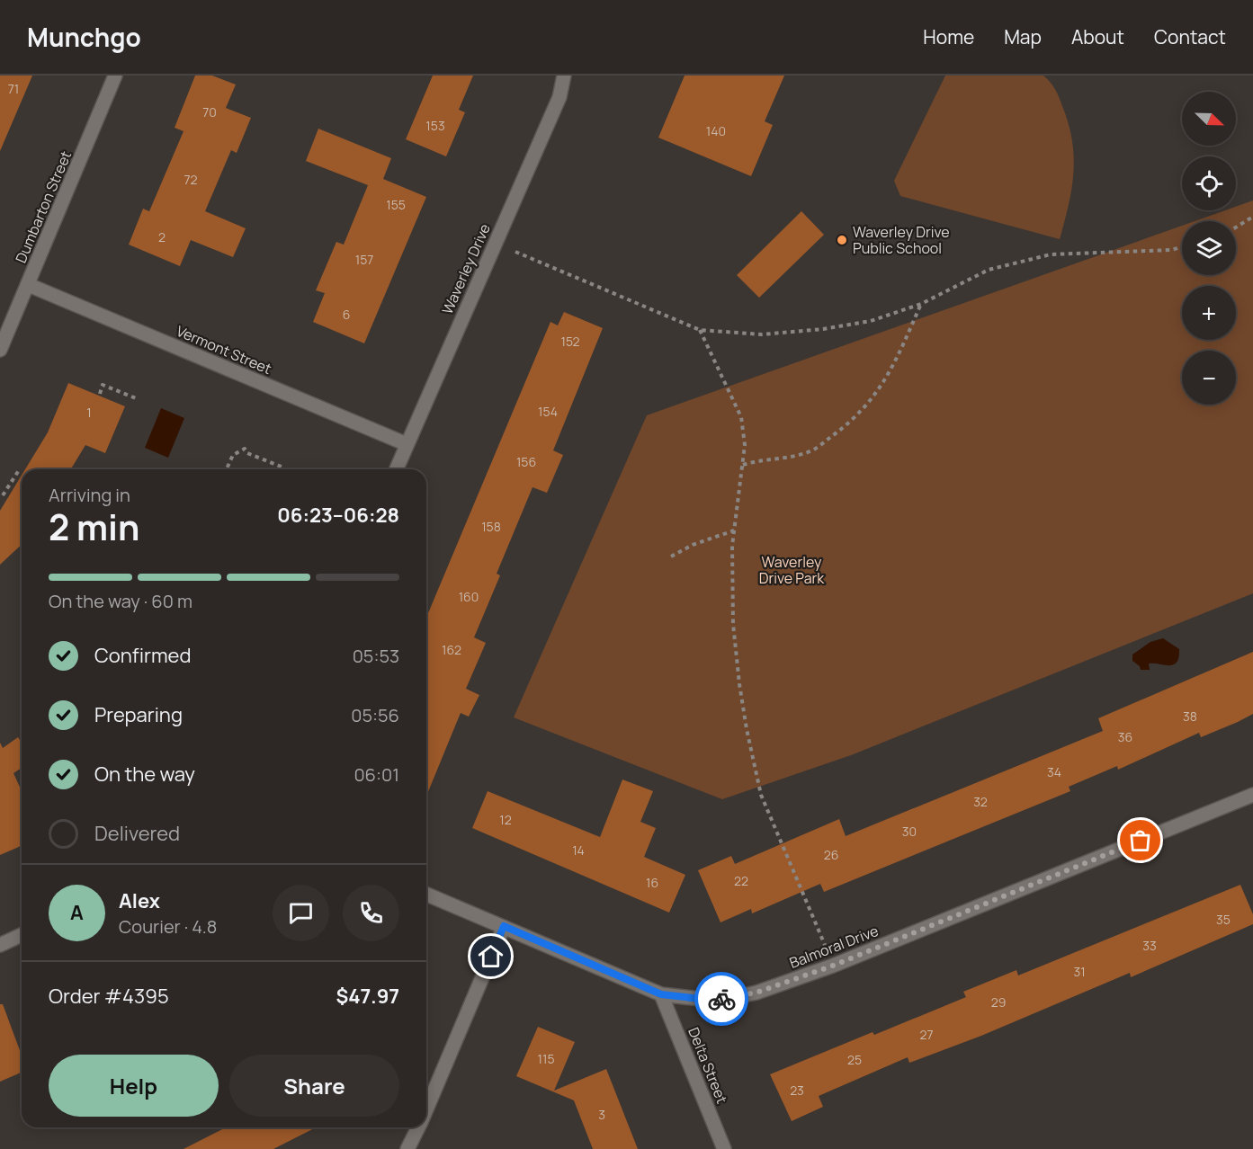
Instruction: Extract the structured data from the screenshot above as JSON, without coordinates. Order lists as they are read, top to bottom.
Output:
{
  "streets": {
    "street": [
      "Dumbarton Street",
      "Waverley Drive",
      "Vermont Street",
      "Balmoral Drive",
      "Delta Street"
    ]
  },
  "crossings": [
    ["Dumbarton Street", "Vermont Street"],
    ["Waverley Drive", "Vermont Street"],
    ["Balmoral Drive", "Delta Street"]
  ],
  "parks": ["Waverley Drive Park"],
  "places": ["Waverley Drive Public School"],
  "house_numbers": [
    "71",
    "70",
    "153",
    "140",
    "72",
    "155",
    "2",
    "157",
    "6",
    "152",
    "154",
    "1",
    "156",
    "158",
    "160",
    "162",
    "38",
    "36",
    "34",
    "32",
    "12",
    "30",
    "14",
    "26",
    "22",
    "16",
    "35",
    "33",
    "31",
    "29",
    "27",
    "115",
    "25",
    "23",
    "3"
  ],
  "north": "bottom right",
  "page": {
    "header": "Munchgo",
    "nav": [
      "Home",
      "Map",
      "About",
      "Contact"
    ],
    "map_buttons": ["+", "−"],
    "heading": ["2 min", "Arriving in", "06:23–06:28"],
    "panel": [
      "Alex",
      "Courier · 4.8",
      "Order #4395",
      "$47.97"
    ],
    "bar": "On the way · 60 m",
    "list": [
      ["Confirmed", "05:53"],
      ["Preparing", "05:56"],
      ["On the way", "06:01"],
      "Delivered"
    ],
    "round": "A",
    "buttons": ["Help", "Share"]
  }
}
